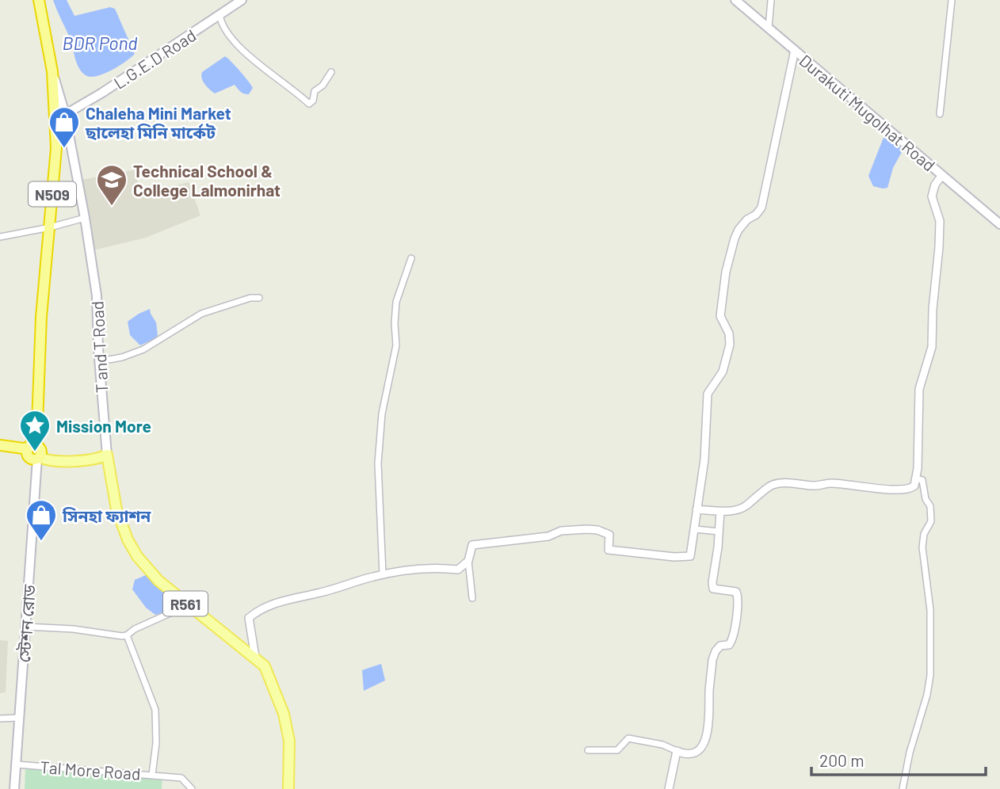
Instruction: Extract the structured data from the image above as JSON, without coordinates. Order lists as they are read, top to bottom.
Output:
{
  "streets": {
    "highway": ["N509"],
    "main road": [
      "L.G.E.D Road",
      "Durakuti Mugolhat Road",
      "T and T Road",
      "R561",
      "স্টেশন রোড"
    ],
    "street": ["Tal More Road"]
  },
  "crossings": [
    ["L.G.E.D Road", "N509"],
    ["L.G.E.D Road", "T and T Road"],
    ["N509", "T and T Road"],
    ["N509", "স্টেশন রোড"],
    ["T and T Road", "R561"],
    ["স্টেশন রোড", "Tal More Road"]
  ],
  "water": ["BDR Pond"],
  "places": {
    "shop": ["Chaleha Mini Market ছালেহা মিনি মার্কেট", "সিনহা ফ্যাশন"],
    "school or university": ["Technical School & College Lalmonirhat"],
    "place": ["Mission More"]
  },
  "scale_bar": "200 m"
}
